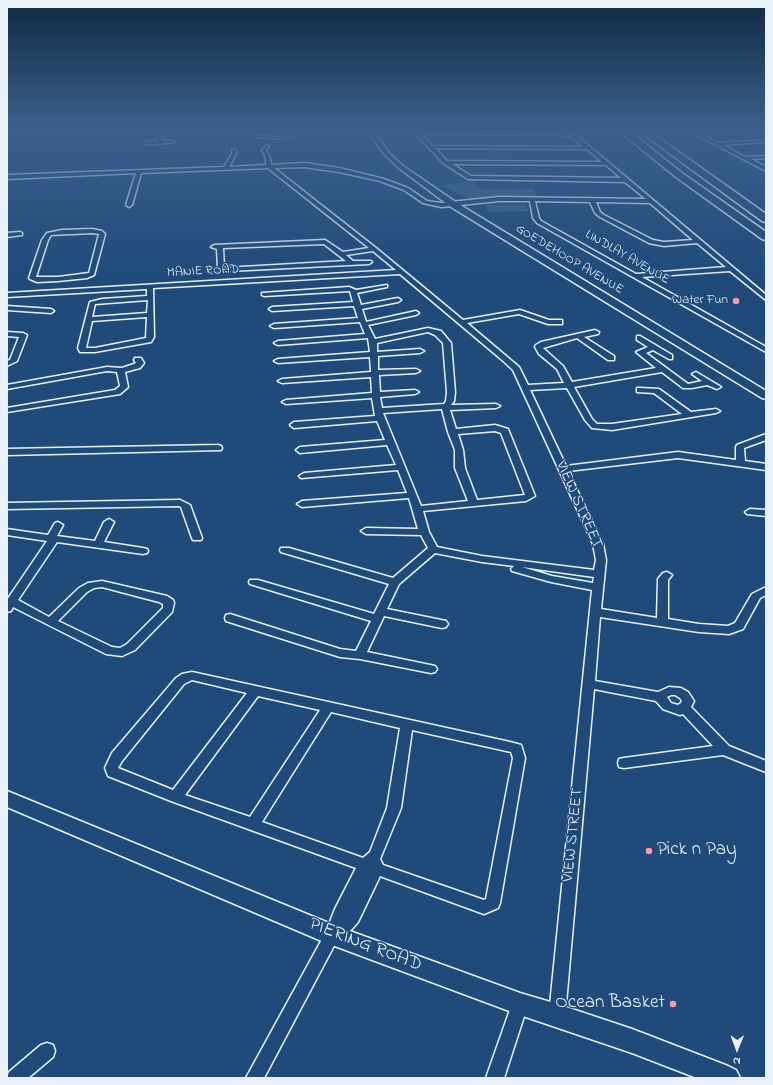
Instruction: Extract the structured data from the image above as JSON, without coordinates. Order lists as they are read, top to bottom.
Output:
{
  "streets": {
    "main road": ["GOEDEHOOP AVENUE", "PIERING ROAD"],
    "street": ["LINDLAY AVENUE", "MANIE ROAD", "VIEW STREET"]
  },
  "crossings": [
    ["MANIE ROAD", "VIEW STREET"],
    ["VIEW STREET", "PIERING ROAD"]
  ],
  "places": ["Water Fun", "Pick n Pay", "Ocean Basket"],
  "north": "bottom"
}
